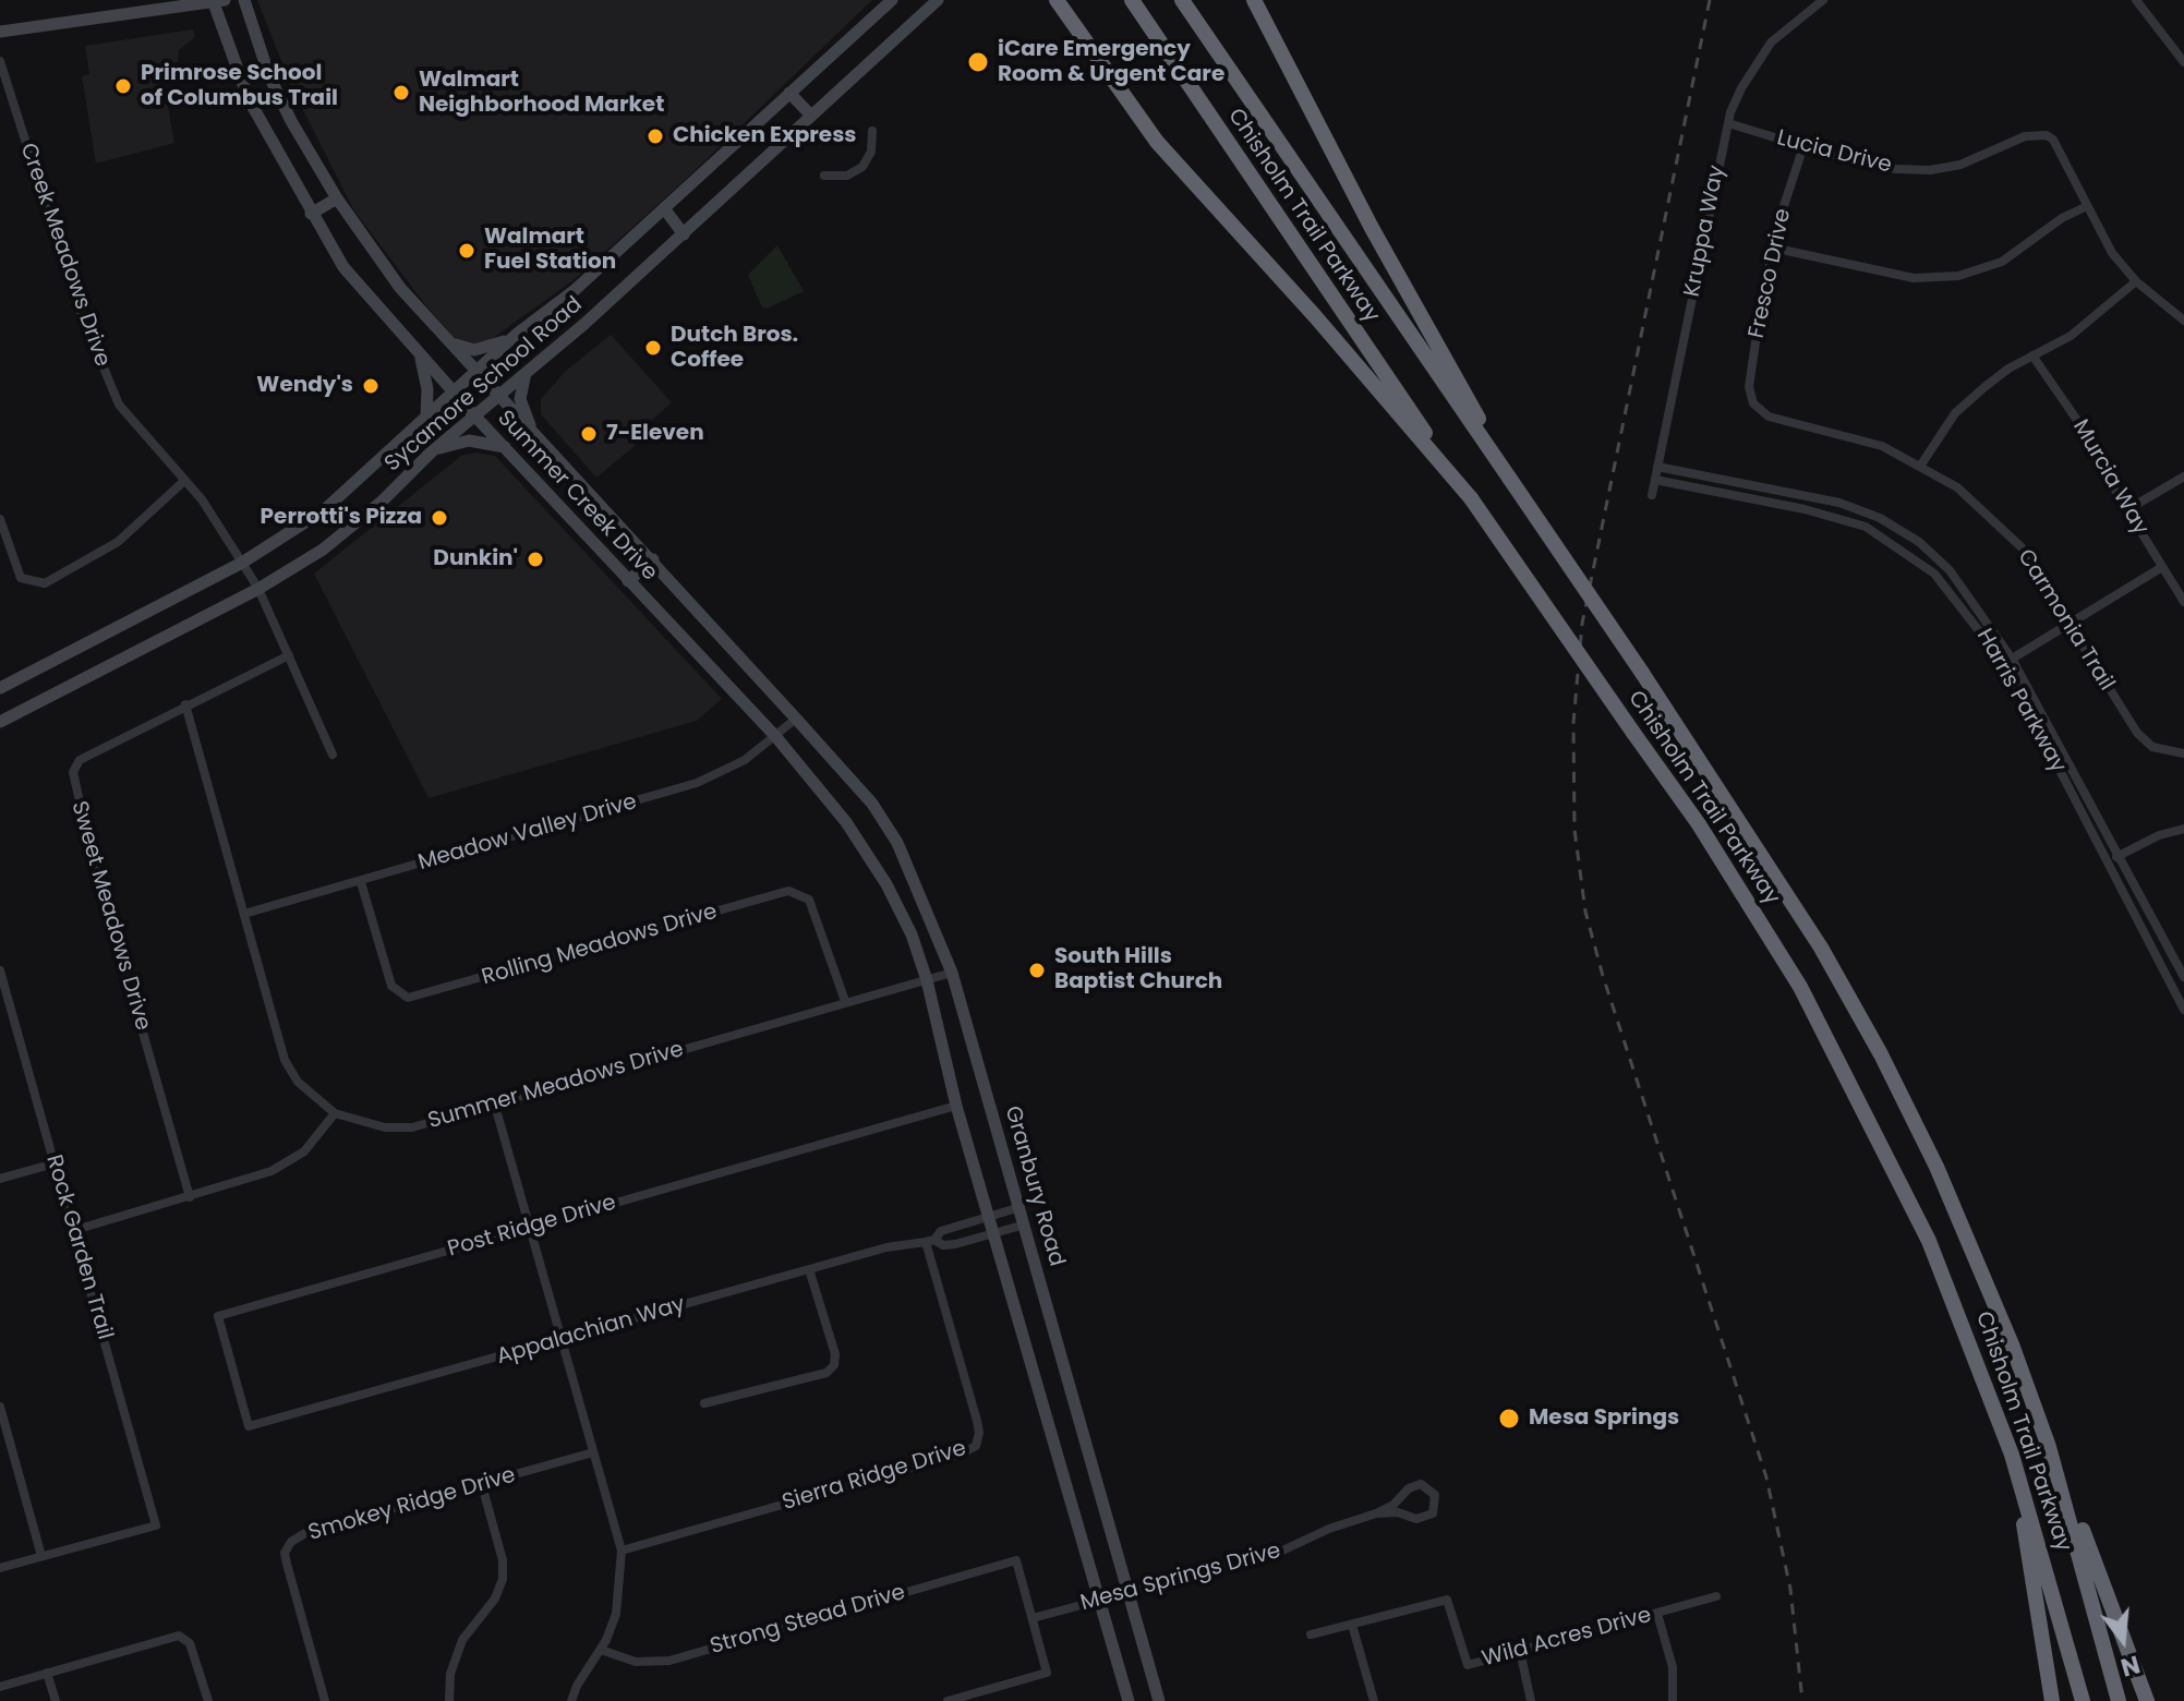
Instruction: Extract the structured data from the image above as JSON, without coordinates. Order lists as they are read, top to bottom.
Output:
{
  "streets": {
    "highway": ["Chisholm Trail Parkway"],
    "main road": ["Sycamore School Road", "Summer Creek Drive", "Granbury Road"],
    "street": [
      "Lucia Drive",
      "Kruppa Way",
      "Creek Meadows Drive",
      "Fresco Drive",
      "Murcia Way",
      "Carmonia Trail",
      "Harris Parkway",
      "Meadow Valley Drive",
      "Sweet Meadows Drive",
      "Rolling Meadows Drive",
      "Summer Meadows Drive",
      "Post Ridge Drive",
      "Rock Garden Trail",
      "Appalachian Way",
      "Sierra Ridge Drive",
      "Smokey Ridge Drive",
      "Mesa Springs Drive",
      "Strong Stead Drive",
      "Wild Acres Drive"
    ]
  },
  "crossings": [
    ["Lucia Drive", "Kruppa Way"],
    ["Lucia Drive", "Fresco Drive"],
    ["Kruppa Way", "Harris Parkway"],
    ["Creek Meadows Drive", "Sycamore School Road"],
    ["Creek Meadows Drive", "Sweet Meadows Drive"],
    ["Fresco Drive", "Carmonia Trail"],
    ["Sycamore School Road", "Summer Creek Drive"],
    ["Summer Creek Drive", "Meadow Valley Drive"],
    ["Summer Creek Drive", "Granbury Road"],
    ["Meadow Valley Drive", "Rolling Meadows Drive"],
    ["Meadow Valley Drive", "Summer Meadows Drive"],
    ["Meadow Valley Drive", "Granbury Road"],
    ["Sweet Meadows Drive", "Summer Meadows Drive"],
    ["Rolling Meadows Drive", "Summer Meadows Drive"],
    ["Summer Meadows Drive", "Granbury Road"],
    ["Granbury Road", "Appalachian Way"],
    ["Granbury Road", "Mesa Springs Drive"],
    ["Post Ridge Drive", "Appalachian Way"],
    ["Appalachian Way", "Sierra Ridge Drive"],
    ["Mesa Springs Drive", "Strong Stead Drive"]
  ],
  "places": [
    "iCare Emergency Room & Urgent Care",
    "Primrose School of Columbus Trail",
    "Walmart Neighborhood Market",
    "Chicken Express",
    "Walmart Fuel Station",
    "Dutch Bros. Coffee",
    "Wendy's",
    "7-Eleven",
    "Perrotti's Pizza",
    "Dunkin'",
    "South Hills Baptist Church",
    "Mesa Springs"
  ],
  "north": "bottom"
}
